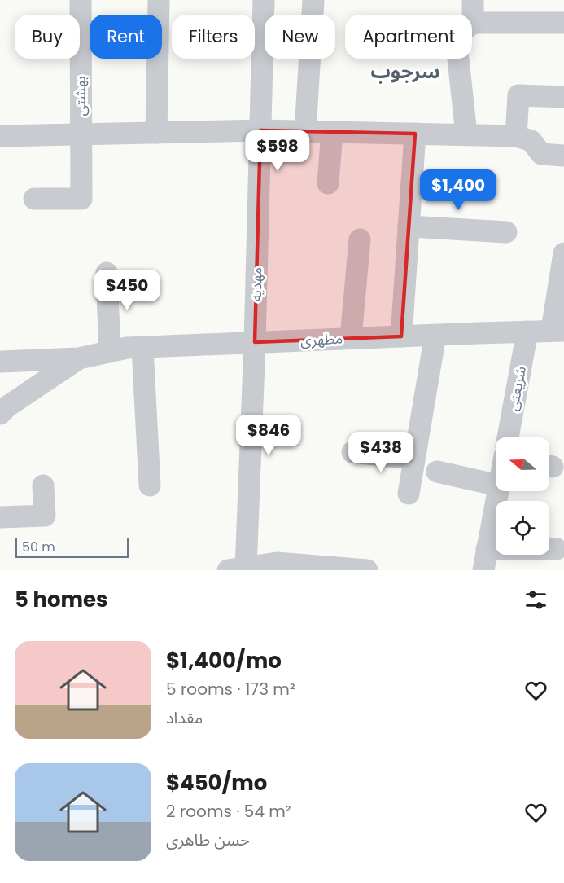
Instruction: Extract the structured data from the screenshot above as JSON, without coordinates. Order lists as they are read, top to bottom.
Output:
{
  "streets": {
    "street": [
      "بهشتی",
      "مهدیه",
      "مطهری",
      "شریعتی"
    ]
  },
  "crossings": [
    ["مهدیه", "مطهری"],
    ["مطهری", "شریعتی"]
  ],
  "districts": ["سرجوب"],
  "scale_bar": "50 m",
  "north": "left",
  "page": {
    "chip": [
      "Buy",
      "Rent",
      "Filters",
      "New",
      "Apartment"
    ],
    "price": [
      "$598",
      "$1,400",
      "$450",
      "$846",
      "$438"
    ],
    "scale": "50 m",
    "heading": "5 homes",
    "list": [
      {
        "name": "$1,400/mo",
        "note": "5 rooms · 173 m² · مقداد"
      },
      {
        "name": "$450/mo",
        "note": "2 rooms · 54 m² · حسن طاهری"
      }
    ]
  }
}
